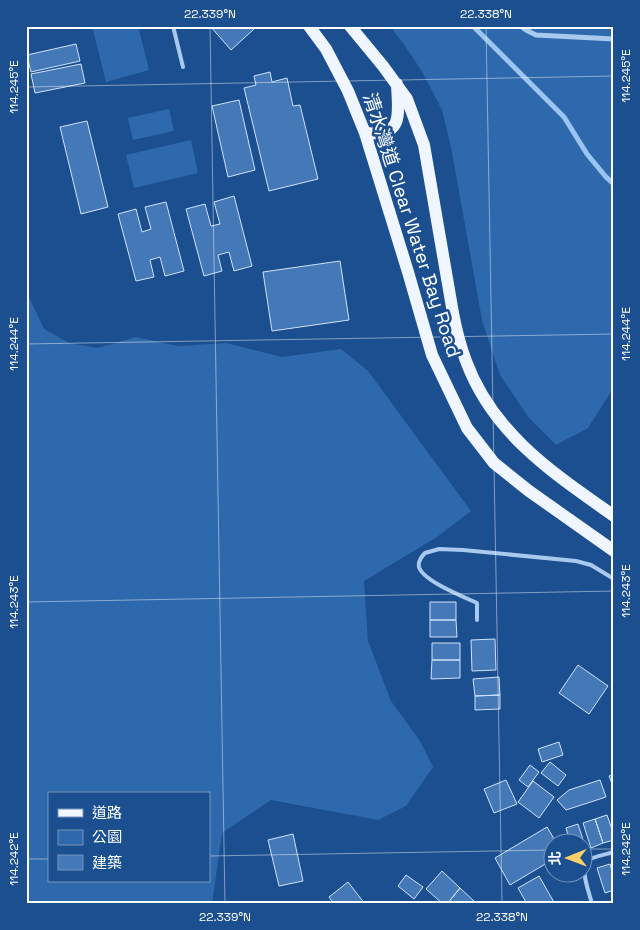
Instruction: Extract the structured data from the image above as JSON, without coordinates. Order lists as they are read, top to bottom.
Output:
{
  "streets": {
    "main road": ["清水灣道 Clear Water Bay Road"]
  },
  "legend": ["道路", "公園", "建築"],
  "north": "left",
  "coordinates": [
    "22.339°N",
    "22.338°N",
    "114.245°E",
    "114.244°E",
    "114.243°E",
    "114.242°E"
  ]
}
